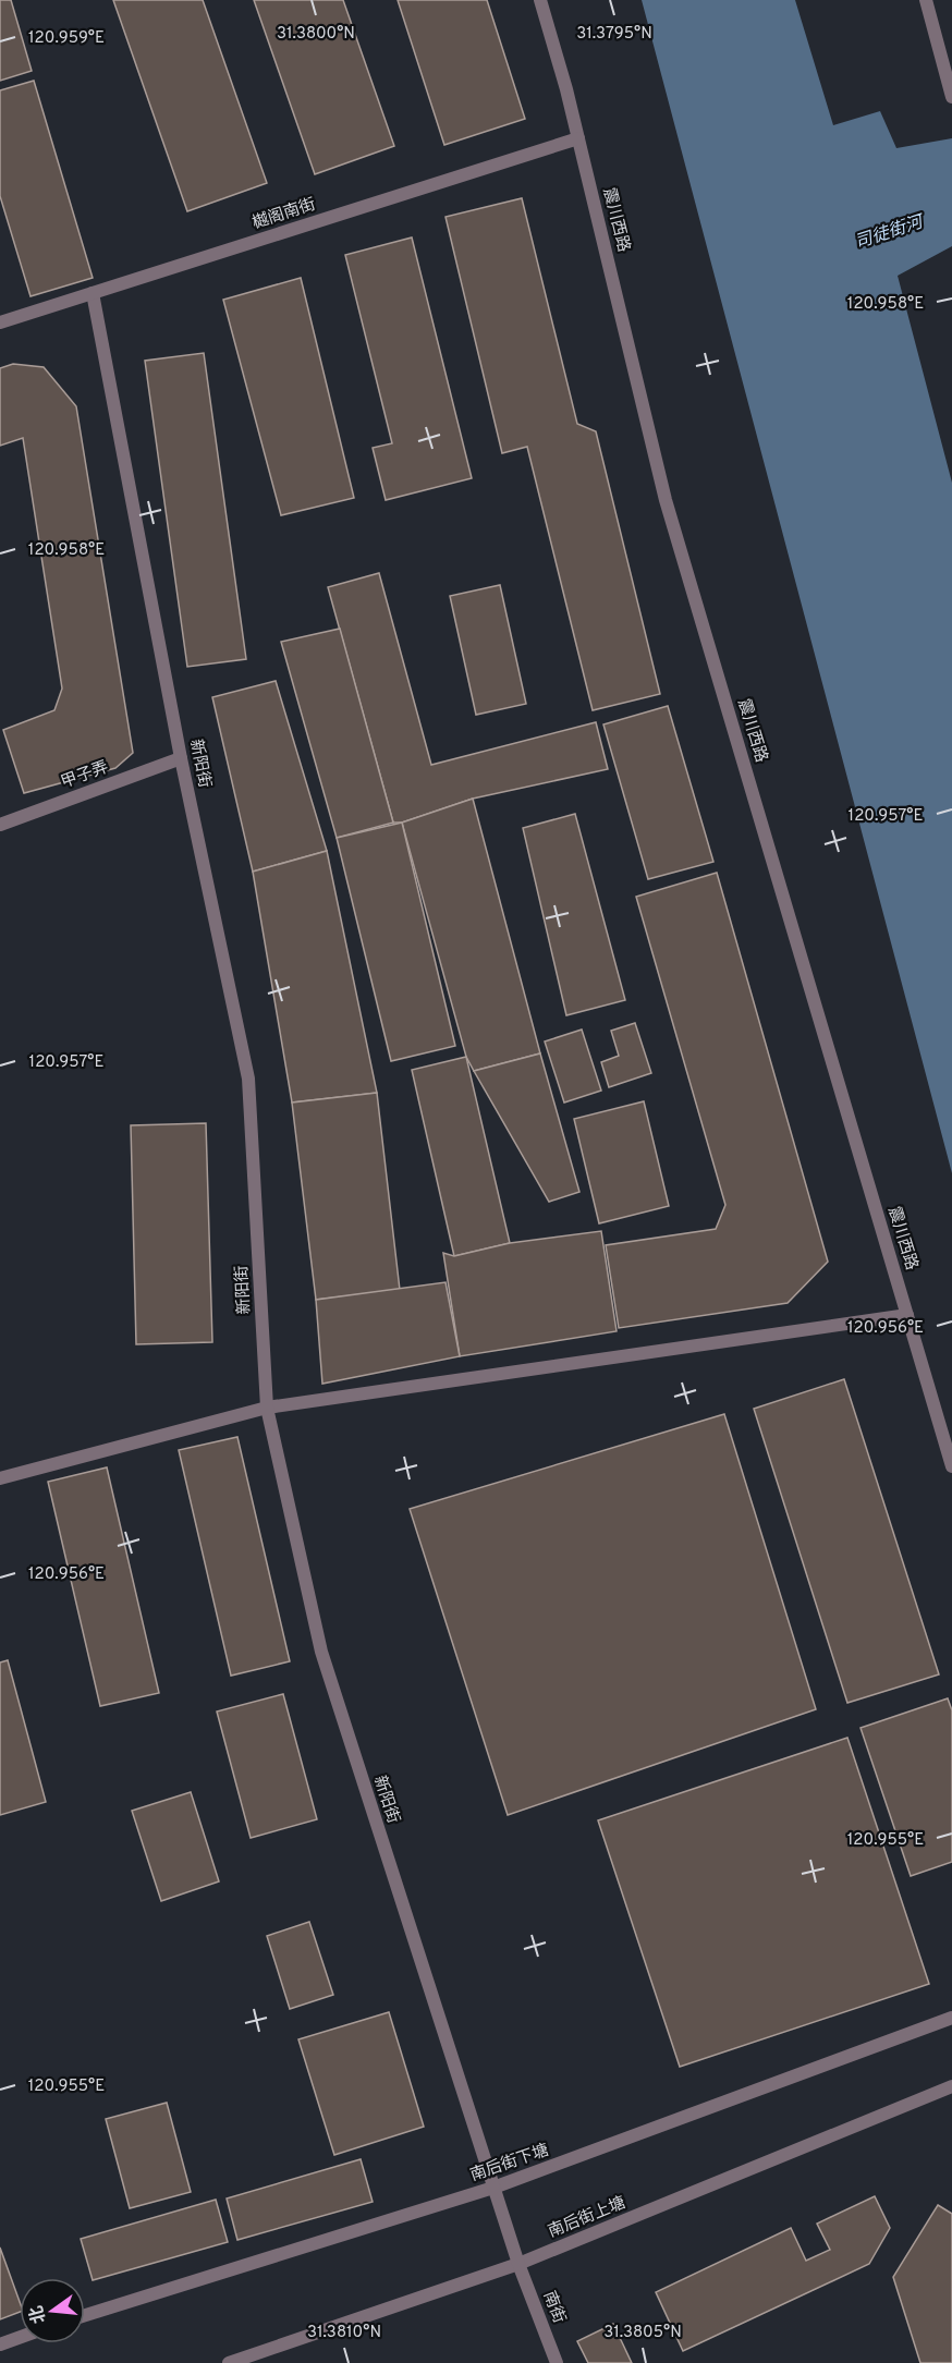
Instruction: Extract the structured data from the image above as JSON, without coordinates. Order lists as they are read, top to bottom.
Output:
{
  "streets": {
    "street": [
      "樾阁南街",
      "震川西路",
      "新阳街",
      "甲子弄",
      "南后街下塘",
      "南后街上塘",
      "南街"
    ]
  },
  "crossings": [
    ["樾阁南街", "震川西路"],
    ["樾阁南街", "新阳街"],
    ["新阳街", "甲子弄"],
    ["新阳街", "南后街下塘"],
    ["新阳街", "南后街上塘"],
    ["新阳街", "南街"],
    ["南后街上塘", "南街"]
  ],
  "water": ["司徒街河"],
  "north": "left",
  "coordinates": [
    "31.3795°N",
    "31.3800°N",
    "120.959°E",
    "120.958°E",
    "120.957°E",
    "120.956°E",
    "120.955°E",
    "31.3810°N",
    "31.3805°N"
  ]
}
